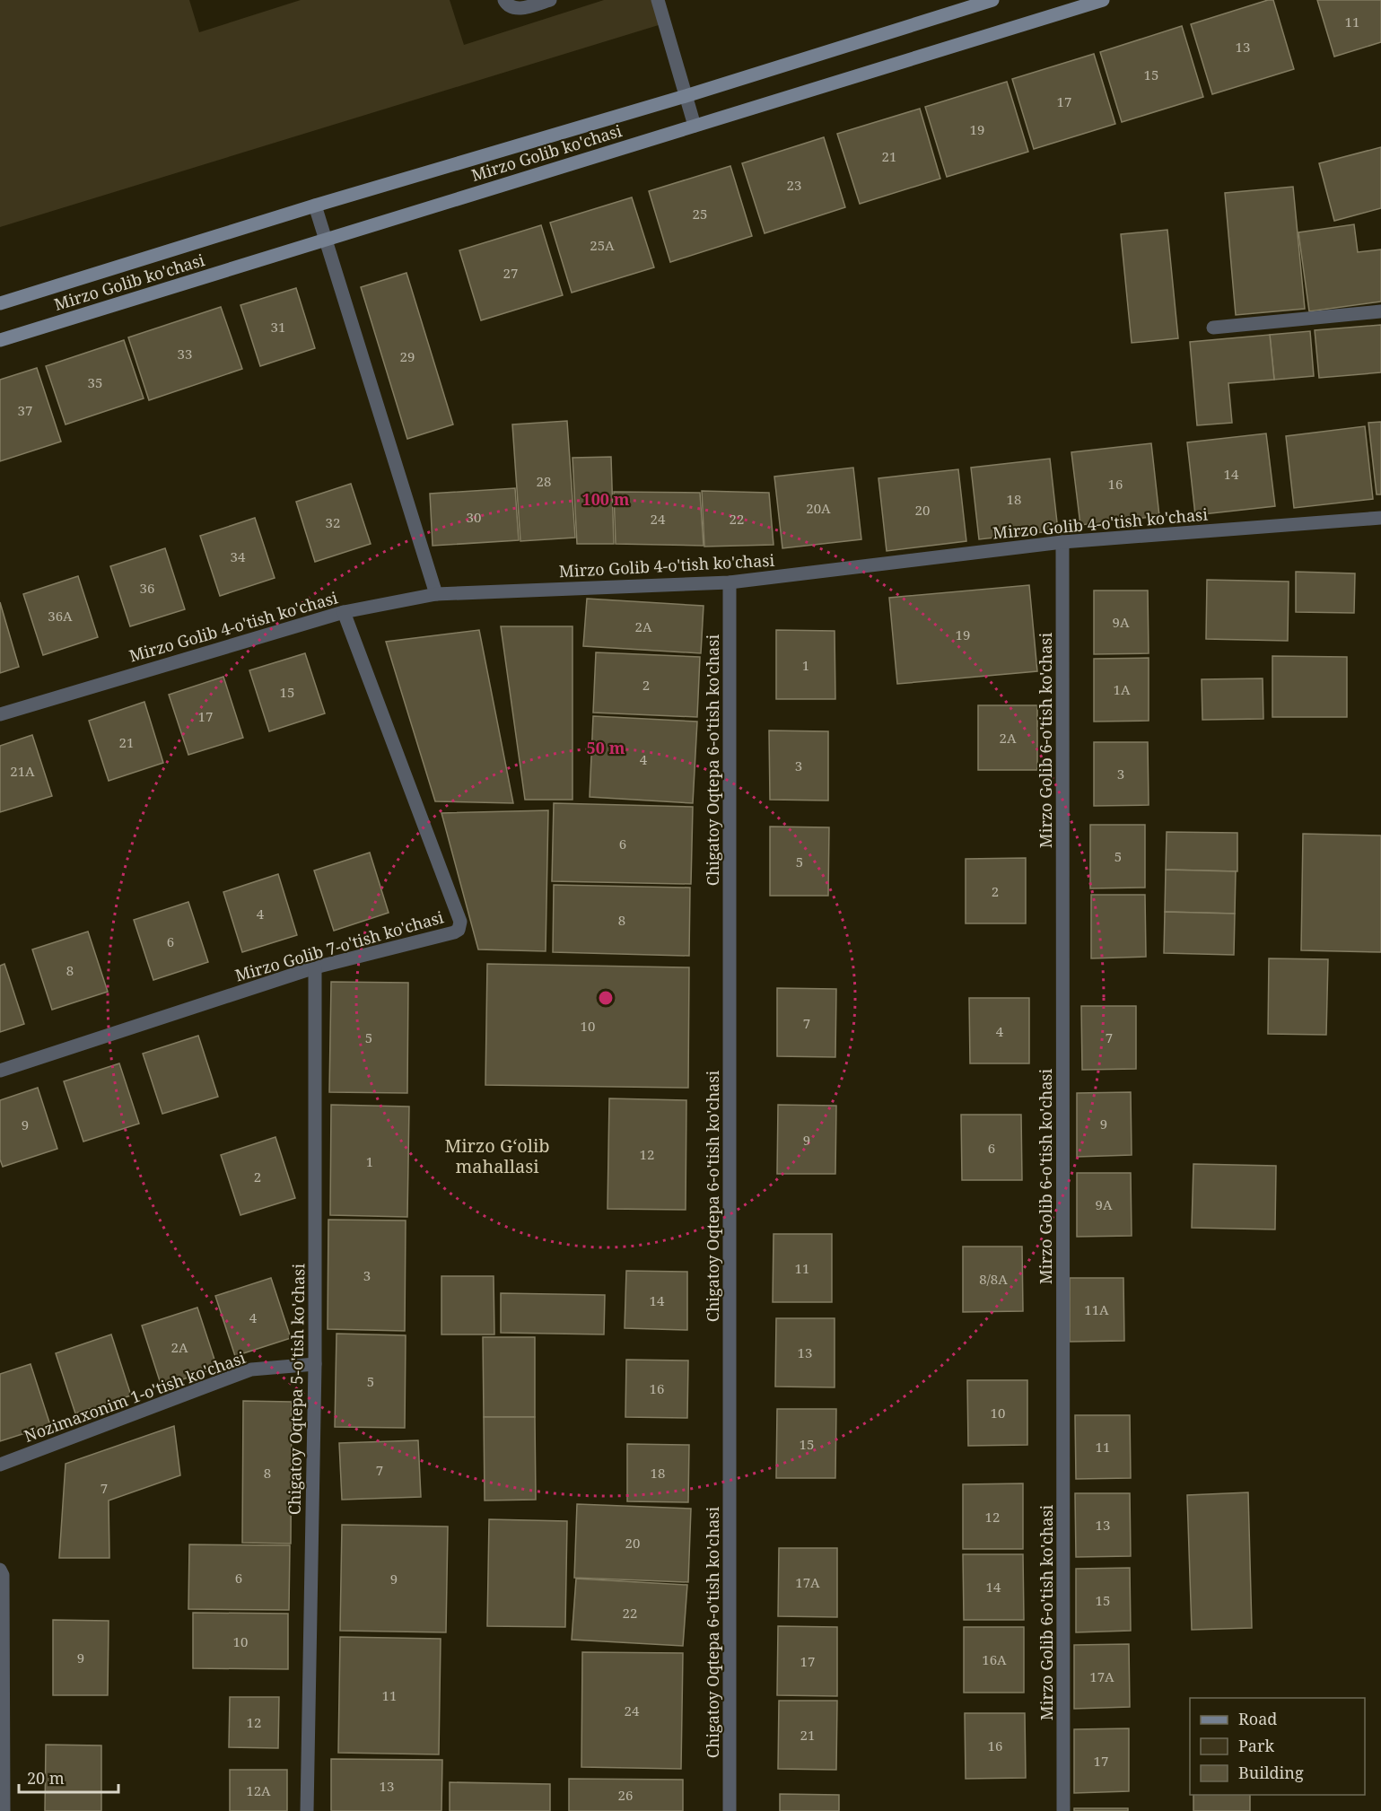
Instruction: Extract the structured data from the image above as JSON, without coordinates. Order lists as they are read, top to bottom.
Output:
{
  "streets": {
    "main road": ["Mirzo Golib ko'chasi"],
    "street": [
      "Mirzo Golib 4-o'tish ko'chasi",
      "Mirzo Golib 6-o'tish ko'chasi",
      "Chigatoy Oqtepa 6-o'tish ko'chasi",
      "Mirzo Golib 7-o'tish ko'chasi",
      "Chigatoy Oqtepa 5-o'tish ko'chasi",
      "Nozimaxonim 1-o'tish ko'chasi"
    ]
  },
  "crossings": [
    ["Mirzo Golib 4-o'tish ko'chasi", "Mirzo Golib 6-o'tish ko'chasi"],
    ["Mirzo Golib 4-o'tish ko'chasi", "Chigatoy Oqtepa 6-o'tish ko'chasi"],
    ["Mirzo Golib 4-o'tish ko'chasi", "Mirzo Golib 7-o'tish ko'chasi"],
    ["Mirzo Golib 7-o'tish ko'chasi", "Chigatoy Oqtepa 5-o'tish ko'chasi"],
    ["Chigatoy Oqtepa 5-o'tish ko'chasi", "Nozimaxonim 1-o'tish ko'chasi"]
  ],
  "districts": ["Mirzo Gʻolib mahallasi"],
  "house_numbers": [
    "11",
    "13",
    "15",
    "17",
    "19",
    "21",
    "23",
    "25",
    "25A",
    "27",
    "31",
    "33",
    "29",
    "35",
    "37",
    "14",
    "28",
    "16",
    "18",
    "20A",
    "20",
    "30",
    "24",
    "22",
    "32",
    "34",
    "36",
    "36A",
    "9A",
    "2A",
    "19",
    "1",
    "2",
    "1A",
    "15",
    "17",
    "2A",
    "21",
    "4",
    "3",
    "21A",
    "3",
    "6",
    "5",
    "5",
    "2",
    "4",
    "8",
    "6",
    "8",
    "7",
    "10",
    "4",
    "5",
    "7",
    "9",
    "9",
    "9",
    "6",
    "12",
    "1",
    "2",
    "9A",
    "11",
    "3",
    "8/8A",
    "14",
    "11A",
    "4",
    "2A",
    "13",
    "5",
    "16",
    "10",
    "15",
    "11",
    "7",
    "8",
    "18",
    "7",
    "12",
    "13",
    "20",
    "6",
    "9",
    "17A",
    "14",
    "15",
    "22",
    "10",
    "9",
    "16A",
    "17",
    "17A",
    "11",
    "24",
    "12",
    "21",
    "16",
    "17",
    "13",
    "12A",
    "26"
  ],
  "legend": ["Road", "Park", "Building"],
  "scale_bar": "20 m",
  "rings": ["100 m", "50 m"]
}
